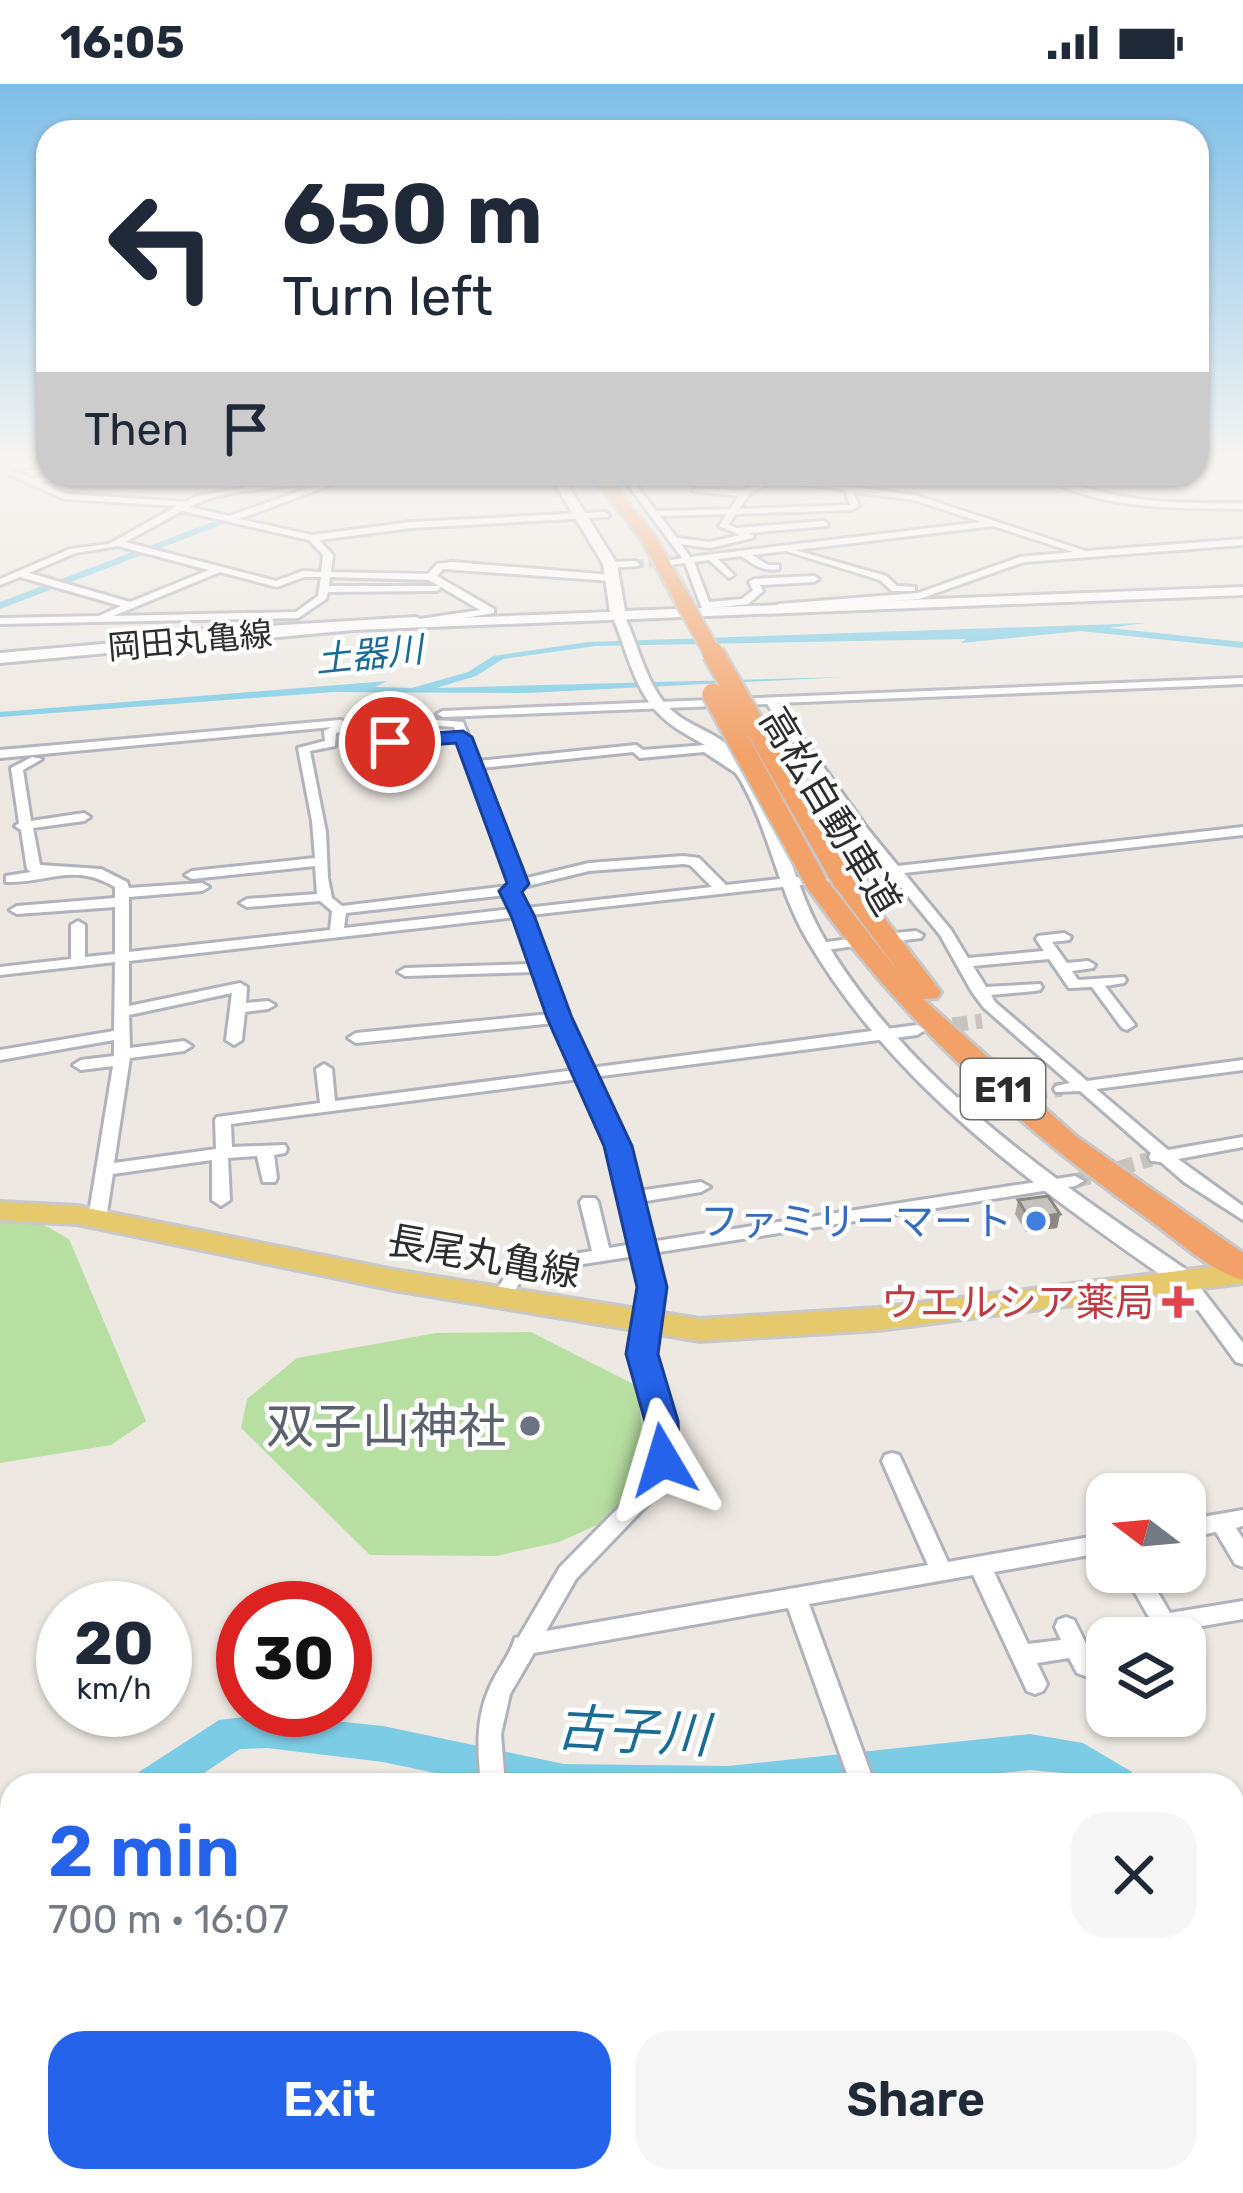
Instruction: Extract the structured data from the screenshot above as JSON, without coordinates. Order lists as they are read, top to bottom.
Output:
{
  "streets": {
    "highway": ["高松自動車道", "E11"],
    "main road": ["岡田丸亀線", "長尾丸亀線"]
  },
  "crossings": [
    ["高松自動車道", "長尾丸亀線"]
  ],
  "water": ["土器川", "古子川"],
  "places": {
    "other": ["ファミリーマート", "双子山神社"],
    "health": ["ウエルシア薬局"]
  },
  "north": "left",
  "page": {
    "status": "16:05",
    "turn": ["650 m", "Turn left"],
    "then": "Then",
    "speed": "20 km/h",
    "limit": "30",
    "heading": ["2 min", "700 m · 16:07"],
    "buttons": ["Exit", "Share"]
  }
}
